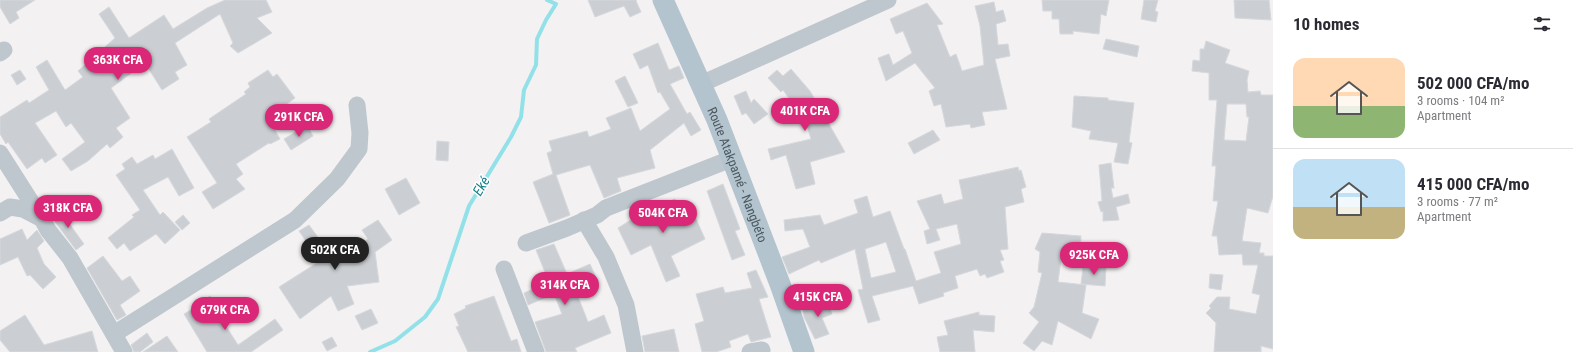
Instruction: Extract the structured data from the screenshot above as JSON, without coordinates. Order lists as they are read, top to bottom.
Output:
{
  "streets": {
    "main road": ["Route Atakpamé - Nangbéto"]
  },
  "water": ["Eké"],
  "page": {
    "heading": "10 homes",
    "price": [
      "363K CFA",
      "401K CFA",
      "291K CFA",
      "318K CFA",
      "504K CFA",
      "502K CFA",
      "925K CFA",
      "314K CFA",
      "415K CFA",
      "679K CFA"
    ],
    "list": [
      {
        "name": "502 000 CFA/mo",
        "note": "3 rooms · 104 m² · Apartment"
      },
      {
        "name": "415 000 CFA/mo",
        "note": "3 rooms · 77 m² · Apartment"
      }
    ]
  }
}
